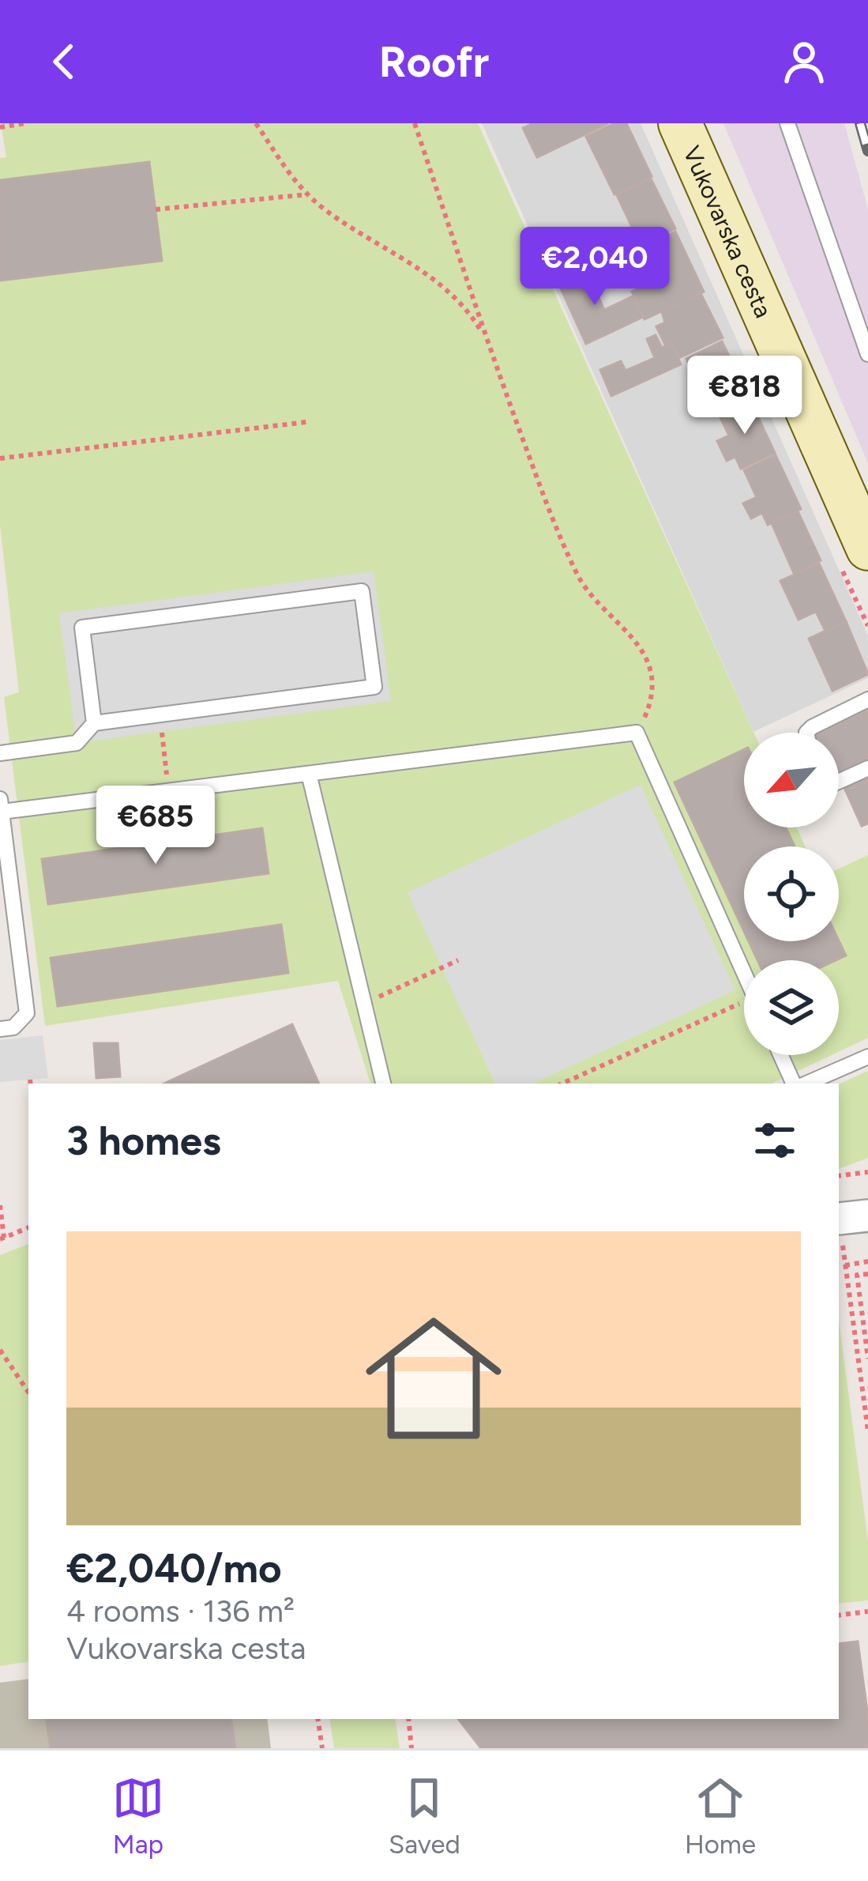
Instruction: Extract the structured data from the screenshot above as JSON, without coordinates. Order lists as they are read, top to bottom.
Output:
{
  "streets": {
    "main road": ["Vukovarska cesta"]
  },
  "north": "bottom left",
  "page": {
    "header": "Roofr",
    "price": ["€2,040", "€818", "€685"],
    "heading": "3 homes",
    "list": [
      {
        "name": "€2,040/mo",
        "note": "4 rooms · 136 m² · Vukovarska cesta"
      }
    ],
    "tabs": ["Map", "Saved", "Home"]
  }
}
